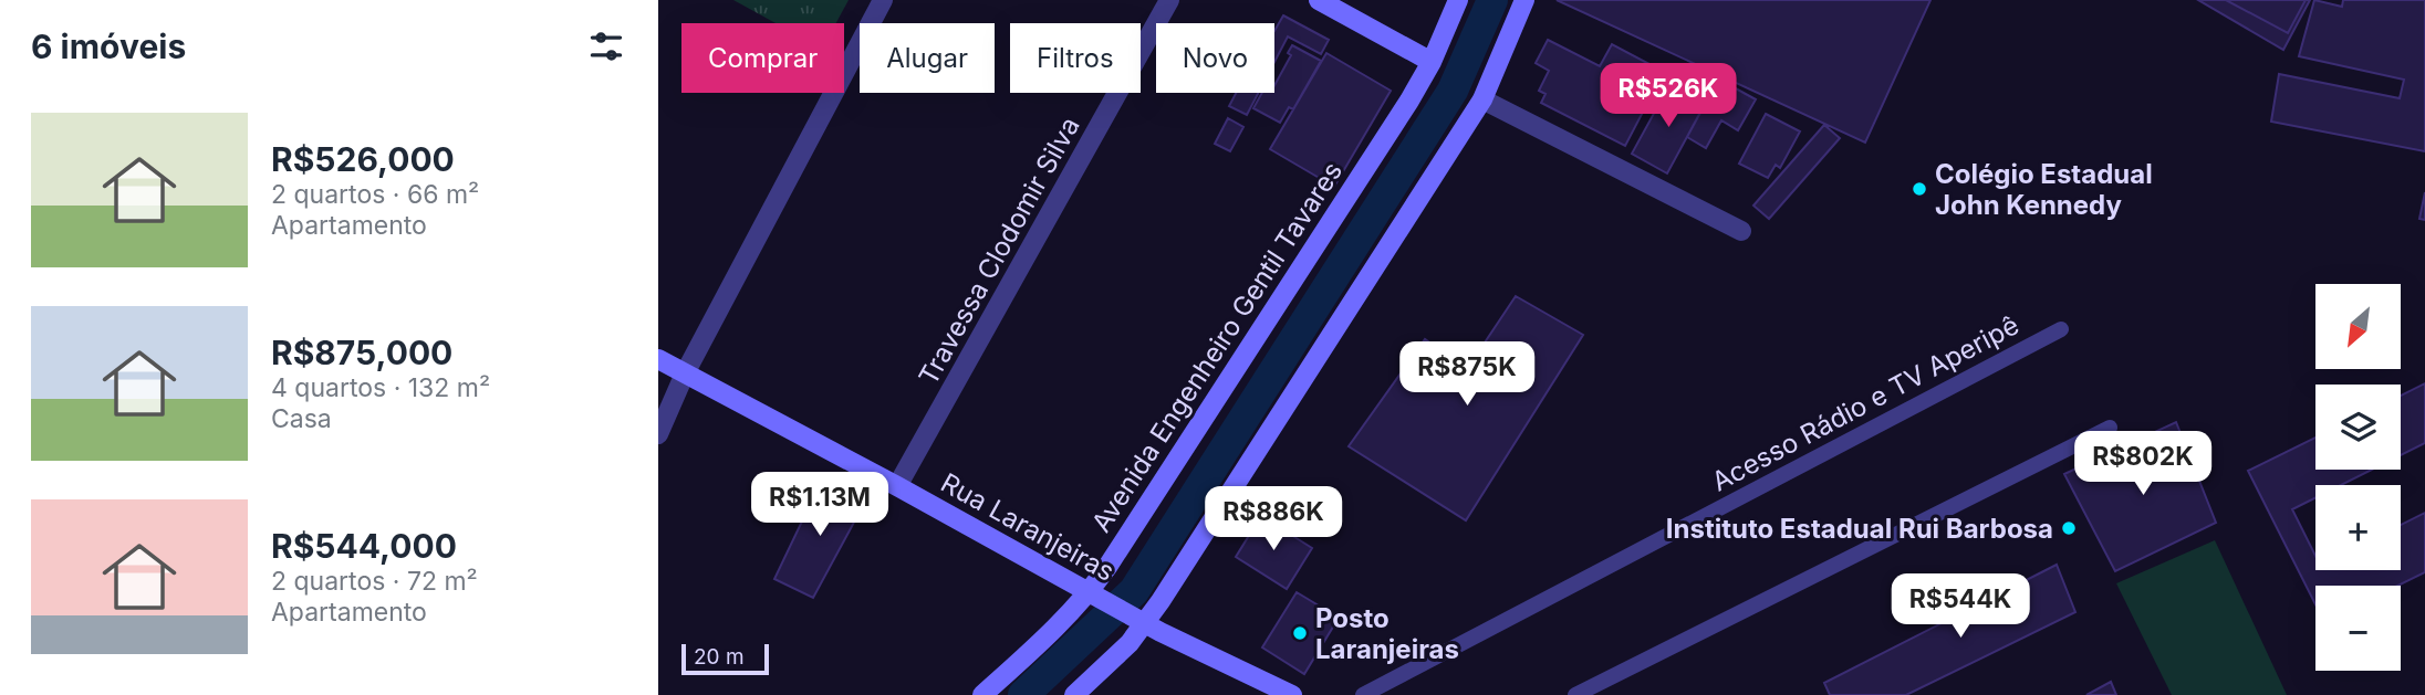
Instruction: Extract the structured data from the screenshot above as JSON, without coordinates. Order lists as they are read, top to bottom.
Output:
{
  "streets": {
    "main road": ["Avenida Engenheiro Gentil Tavares", "Rua Laranjeiras"],
    "street": ["Travessa Clodomir Silva"],
    "lane": ["Acesso Rádio e TV Aperipê"]
  },
  "crossings": [
    ["Travessa Clodomir Silva", "Rua Laranjeiras"],
    ["Avenida Engenheiro Gentil Tavares", "Rua Laranjeiras"]
  ],
  "places": ["Colégio Estadual John Kennedy", "Instituto Estadual Rui Barbosa", "Posto Laranjeiras"],
  "scale_bar": "20 m",
  "north": "bottom left",
  "page": {
    "heading": "6 imóveis",
    "chip": [
      "Comprar",
      "Alugar",
      "Filtros",
      "Novo"
    ],
    "price": [
      "R$526K",
      "R$875K",
      "R$802K",
      "R$1.13M",
      "R$886K",
      "R$544K"
    ],
    "list": [
      {
        "name": "R$526,000",
        "note": "2 quartos · 66 m² · Apartamento"
      },
      {
        "name": "R$875,000",
        "note": "4 quartos · 132 m² · Casa"
      },
      {
        "name": "R$544,000",
        "note": "2 quartos · 72 m² · Apartamento"
      }
    ],
    "map_buttons": ["+", "−"],
    "scale": "20 m"
  }
}
